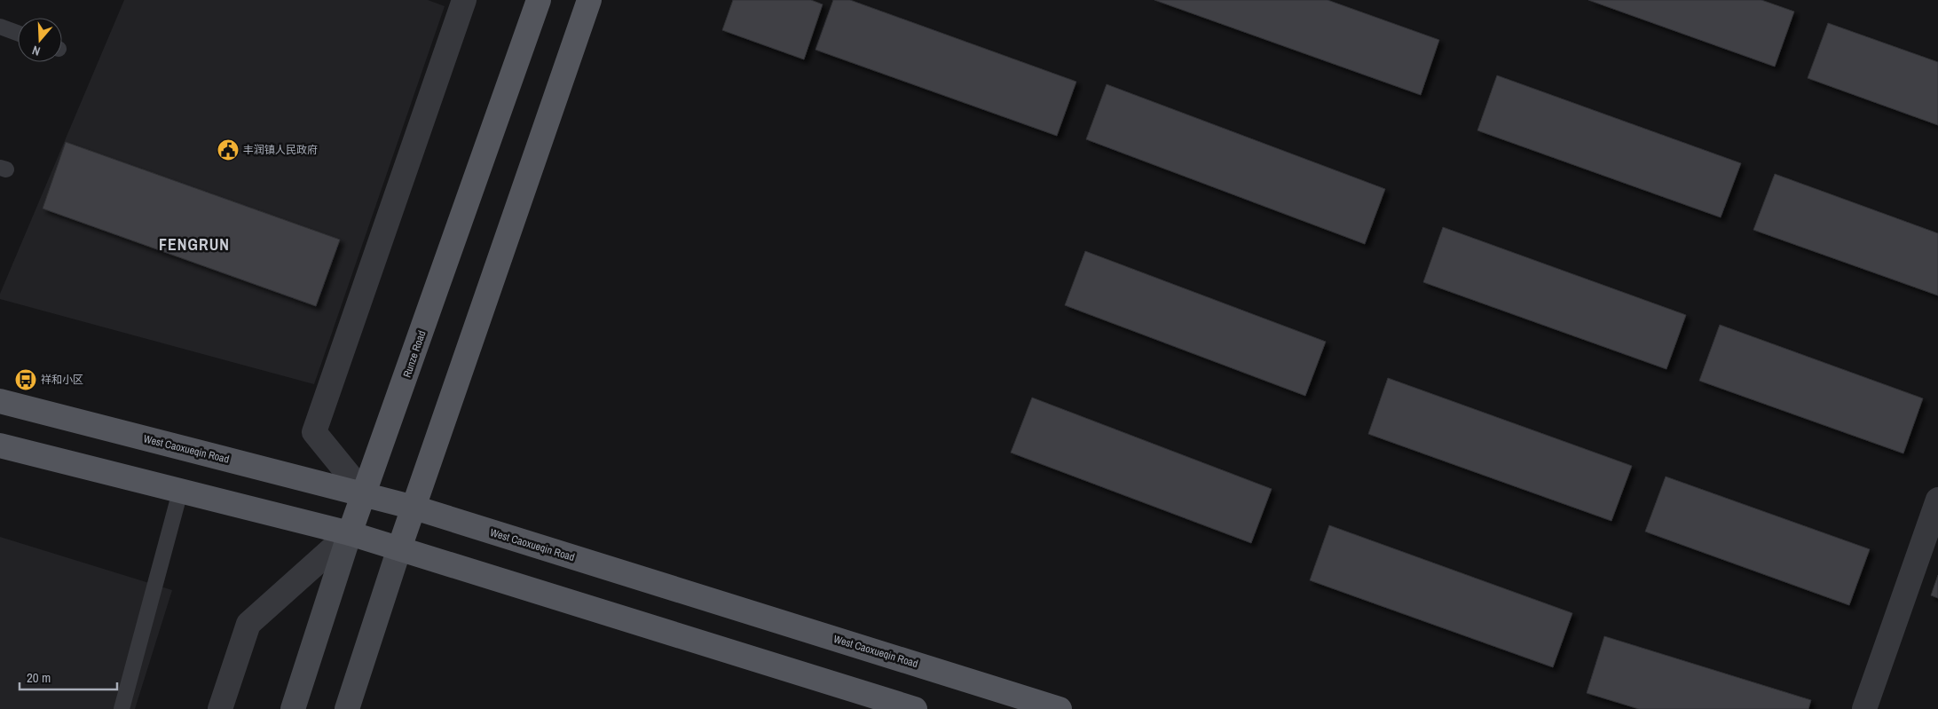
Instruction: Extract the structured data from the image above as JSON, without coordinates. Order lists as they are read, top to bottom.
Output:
{
  "streets": {
    "main road": ["Runze Road", "West Caoxueqin Road"]
  },
  "crossings": [
    ["Runze Road", "West Caoxueqin Road"]
  ],
  "districts": ["FENGRUN"],
  "places": {
    "public building": ["丰润镇人民政府"],
    "bus stop": ["祥和小区"]
  },
  "scale_bar": "20 m",
  "north": "bottom"
}
